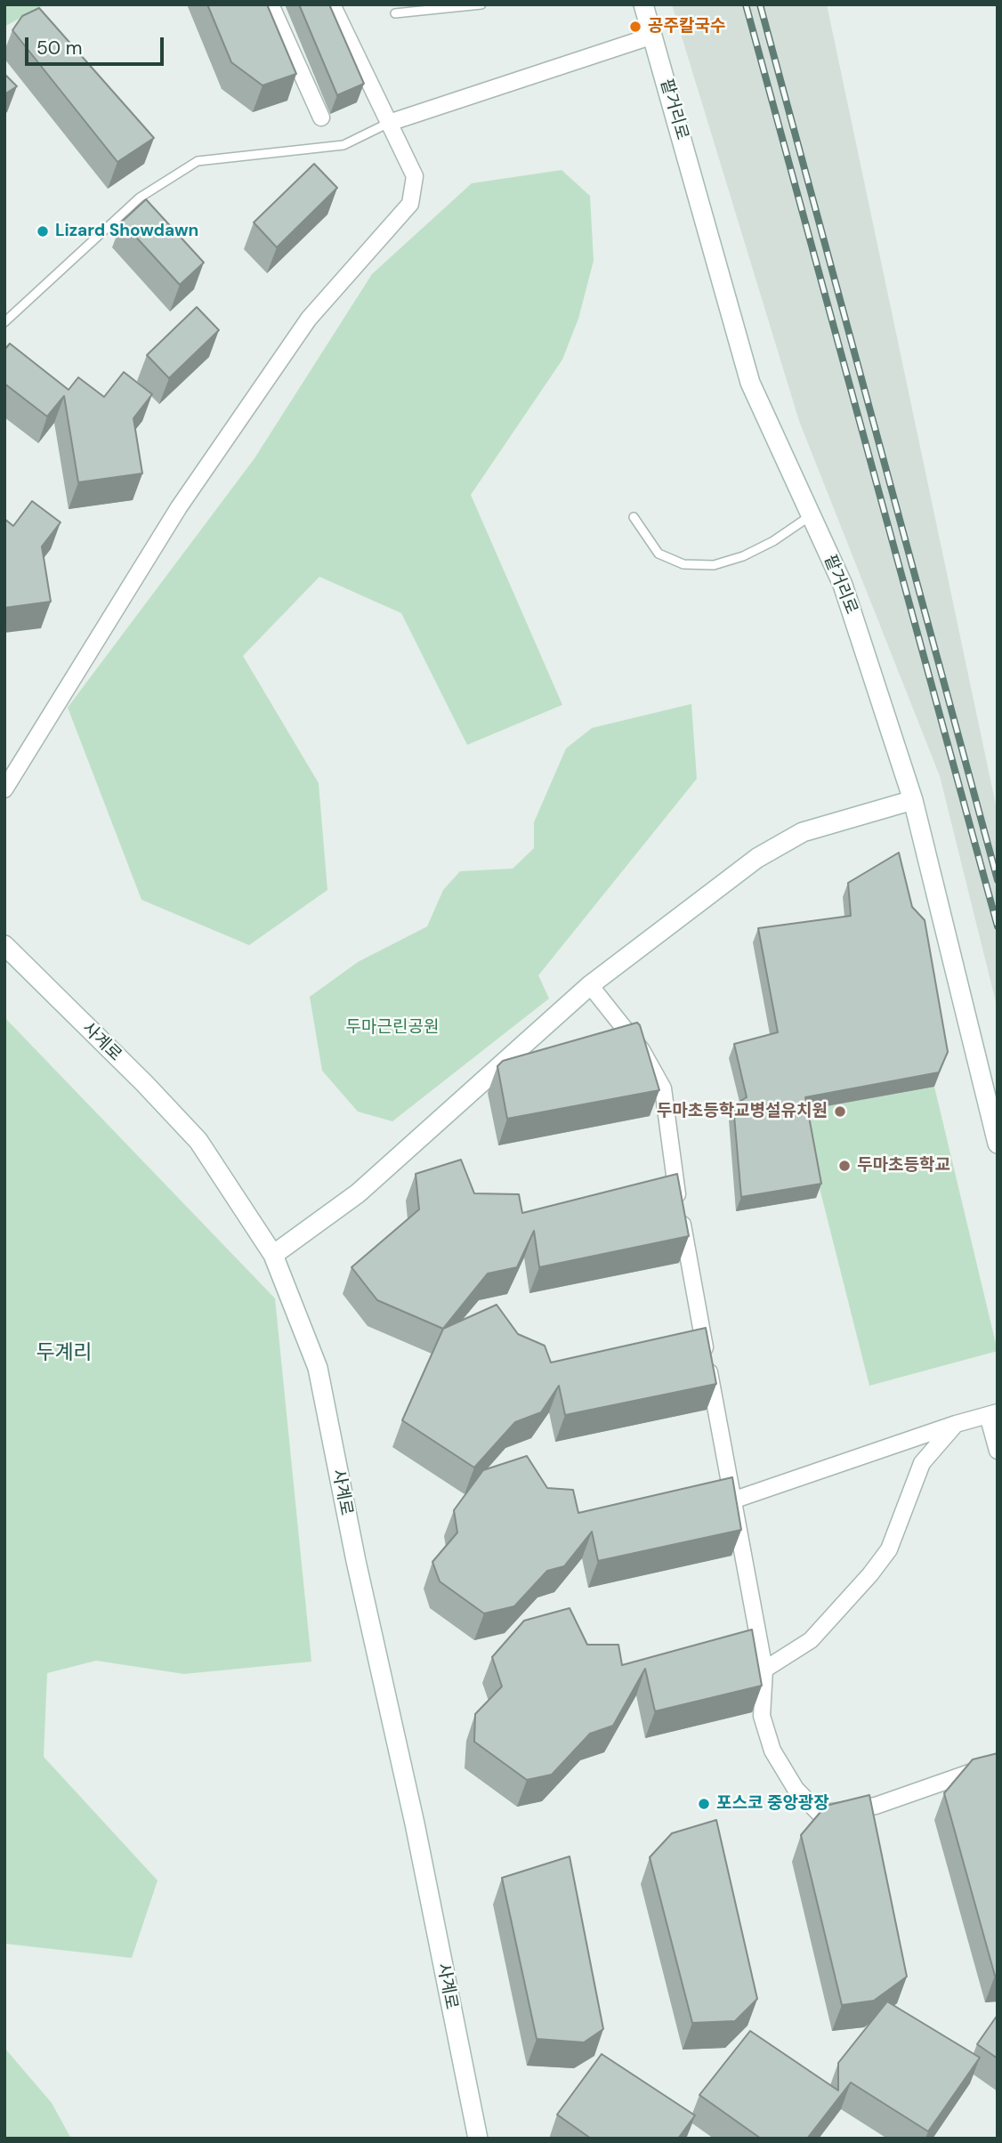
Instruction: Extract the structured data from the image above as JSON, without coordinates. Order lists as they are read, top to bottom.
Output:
{
  "streets": {
    "street": ["팥거리로", "사계로"]
  },
  "districts": ["두계리"],
  "parks": ["두마근린공원"],
  "places": [
    "공주칼국수",
    "Lizard Showdawn",
    "두마초등학교병설유치원",
    "두마초등학교",
    "포스코 중앙광장"
  ],
  "scale_bar": "50 m"
}
